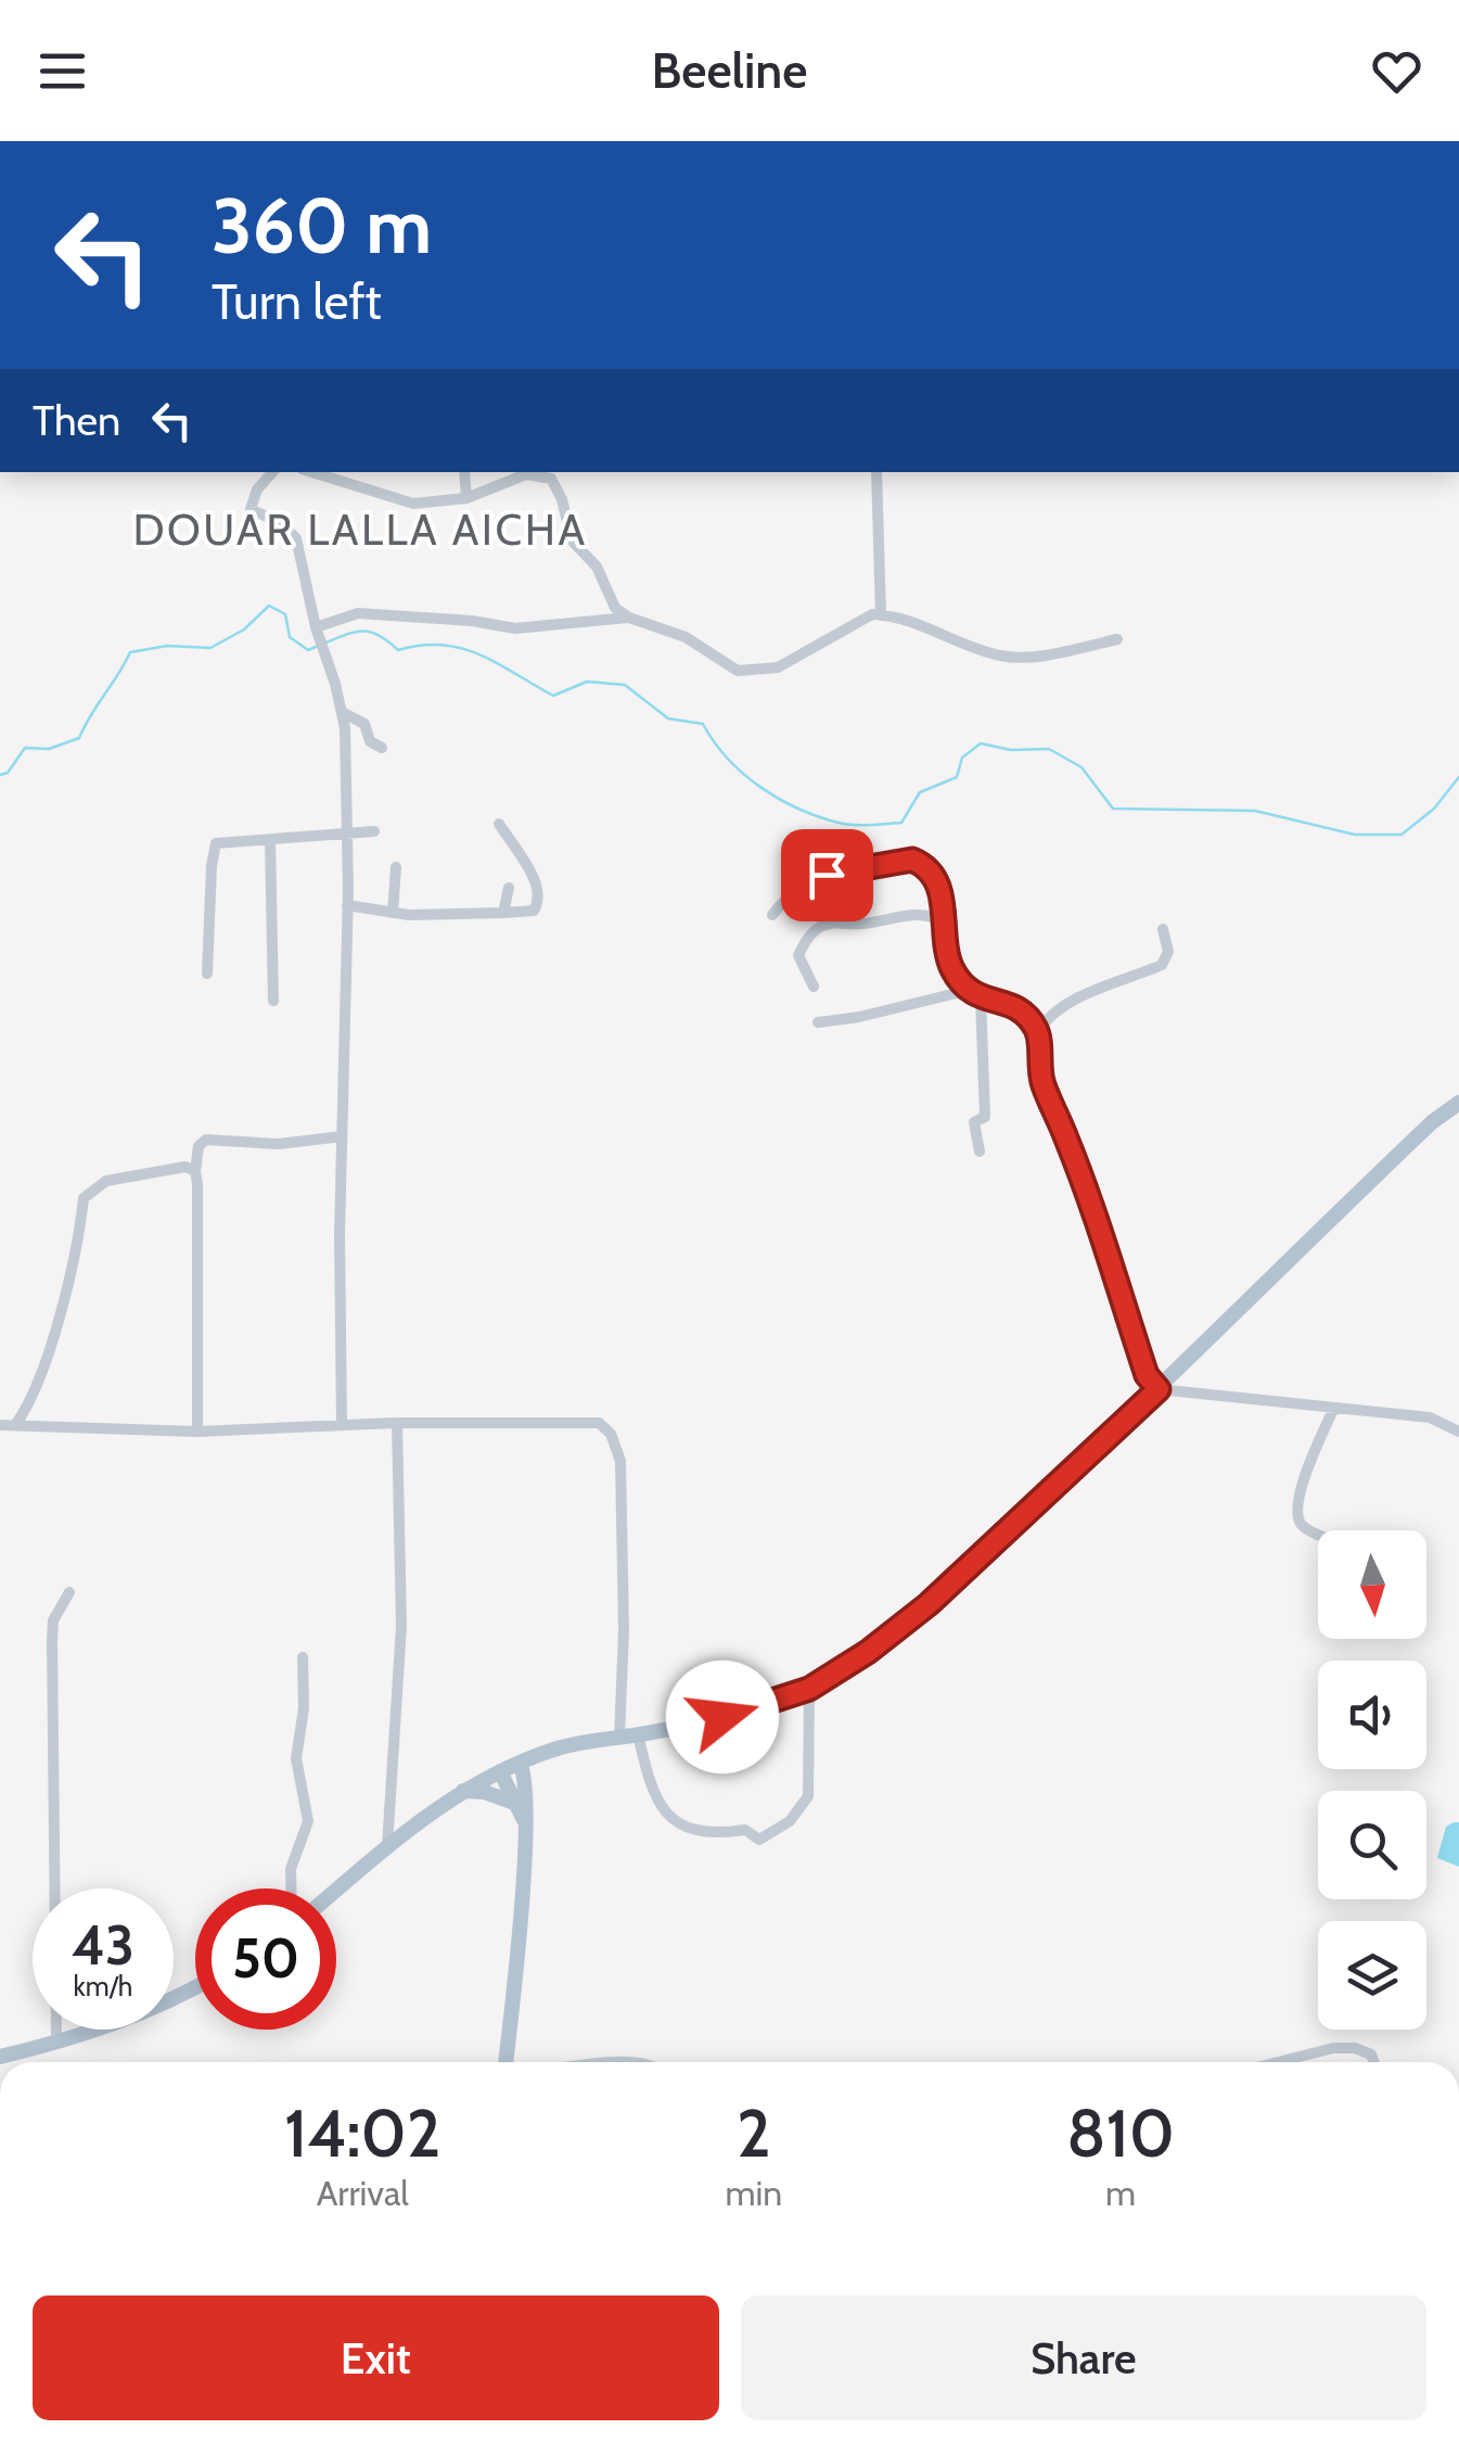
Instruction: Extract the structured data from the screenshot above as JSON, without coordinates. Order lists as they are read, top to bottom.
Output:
{
  "districts": ["DOUAR LALLA AICHA"],
  "north": "bottom",
  "page": {
    "header": "Beeline",
    "turn": ["360 m", "Turn left"],
    "then": "Then",
    "speed": "43 km/h",
    "limit": "50",
    "eta": [
      "14:02",
      "Arrival",
      "2",
      "min",
      "810",
      "m"
    ],
    "buttons": ["Exit", "Share"]
  }
}
